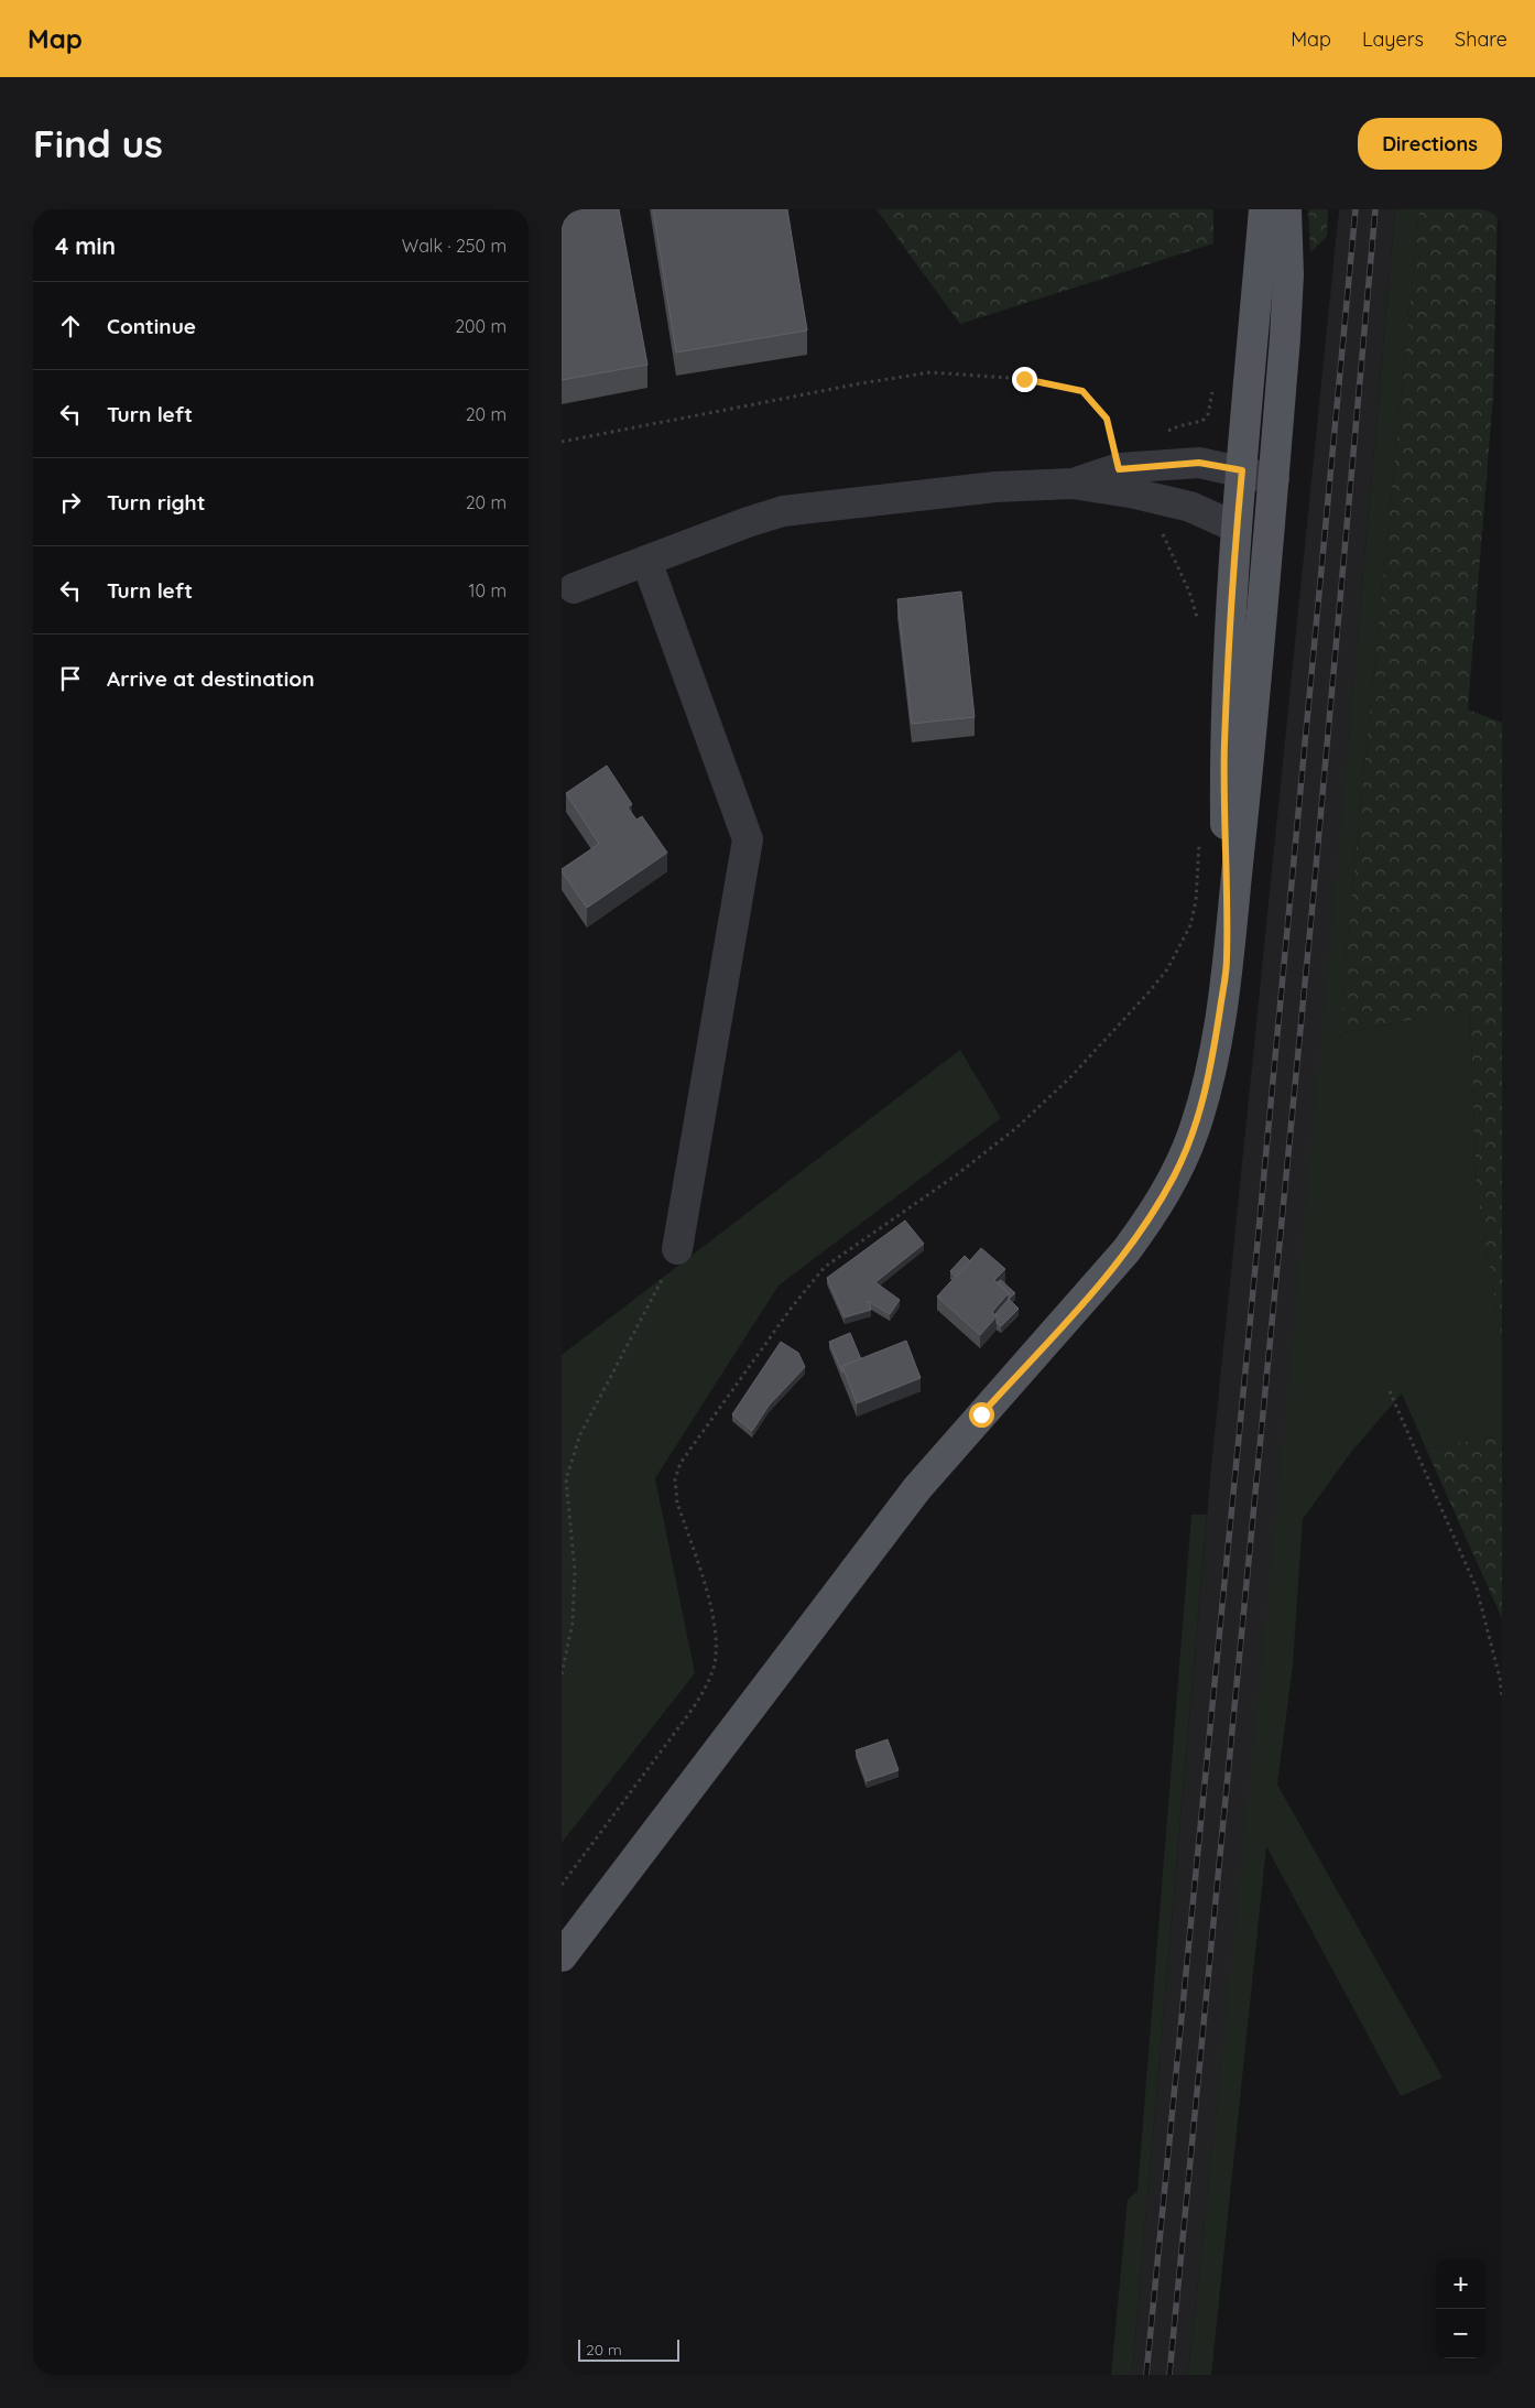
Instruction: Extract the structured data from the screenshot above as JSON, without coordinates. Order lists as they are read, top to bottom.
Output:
{
  "scale_bar": "20 m",
  "page": {
    "header": "Map",
    "nav": ["Map", "Layers", "Share"],
    "buttons": "Directions",
    "title": "Find us",
    "heading": ["4 min", "Walk · 250 m"],
    "list": [
      ["Continue", "200 m"],
      ["Turn left", "20 m"],
      ["Turn right", "20 m"],
      ["Turn left", "10 m"],
      "Arrive at destination"
    ],
    "map_buttons": ["+", "−"],
    "scale": "20 m"
  }
}
